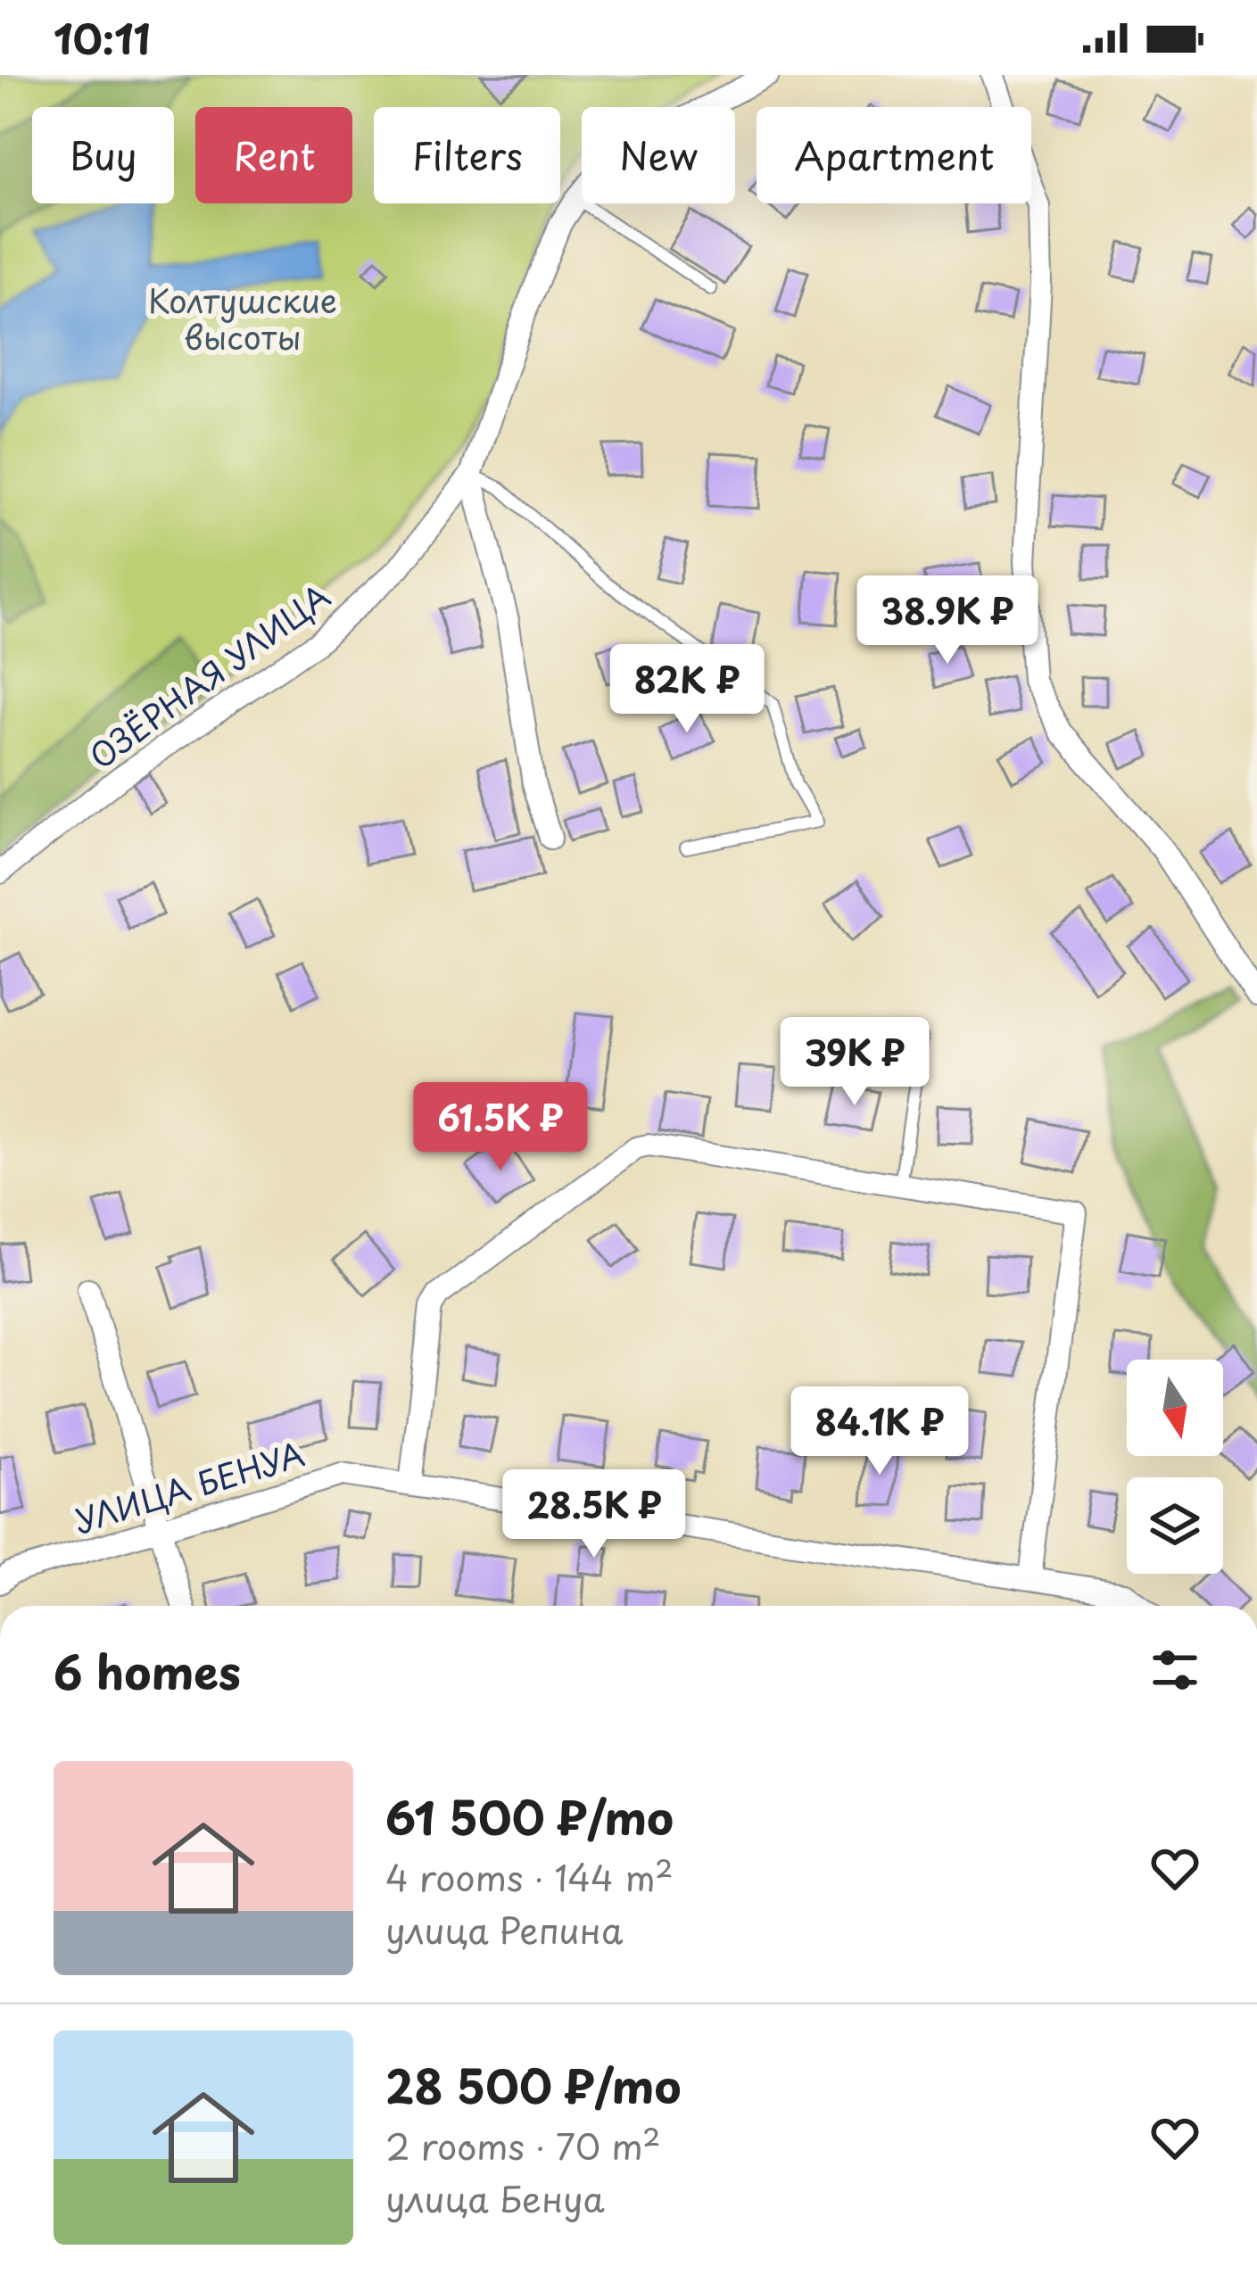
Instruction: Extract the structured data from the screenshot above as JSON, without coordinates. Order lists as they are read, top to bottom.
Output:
{
  "streets": {
    "street": ["ОЗЁРНАЯ УЛИЦА", "УЛИЦА БЕНУА"]
  },
  "parks": ["Колтушские высоты"],
  "north": "bottom",
  "page": {
    "status": "10:11",
    "chip": [
      "Buy",
      "Rent",
      "Filters",
      "New",
      "Apartment"
    ],
    "price": [
      "38.9K ₽",
      "82K ₽",
      "39K ₽",
      "61.5K ₽",
      "84.1K ₽",
      "28.5K ₽"
    ],
    "heading": "6 homes",
    "list": [
      {
        "name": "61 500 ₽/mo",
        "note": "4 rooms · 144 m² · улица Репина"
      },
      {
        "name": "28 500 ₽/mo",
        "note": "2 rooms · 70 m² · улица Бенуа"
      }
    ]
  }
}
